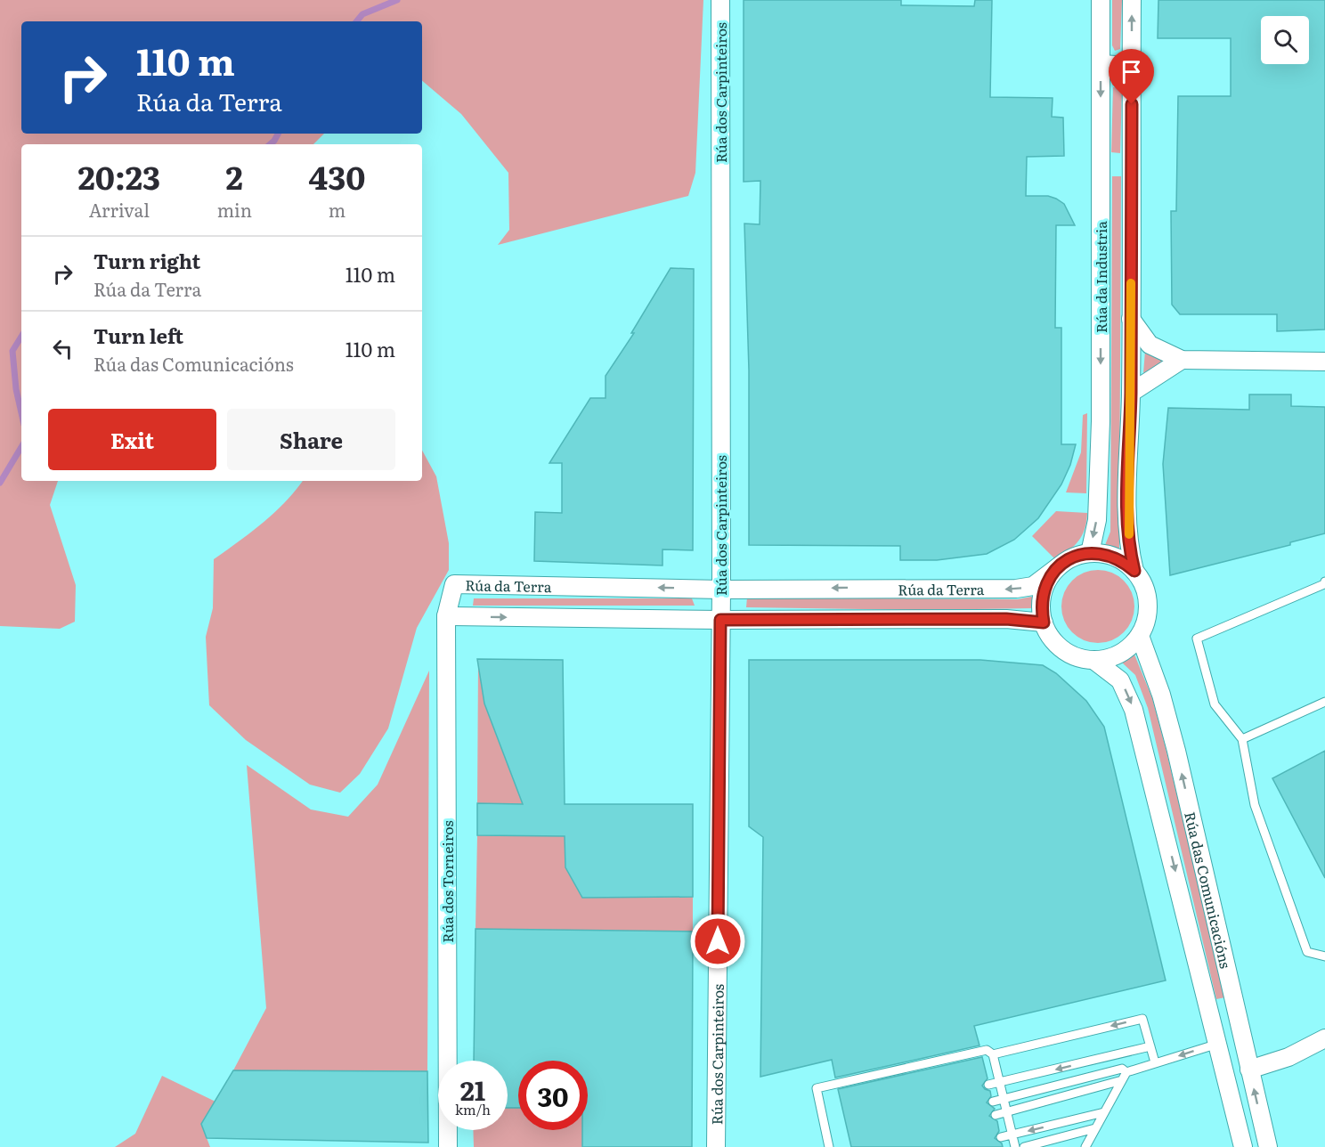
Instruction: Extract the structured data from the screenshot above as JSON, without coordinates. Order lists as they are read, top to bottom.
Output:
{
  "streets": {
    "street": [
      "Rúa dos Carpinteiros",
      "Rúa da Industria",
      "Rúa da Terra",
      "Rúa dos Torneiros",
      "Rúa das Comunicacións"
    ]
  },
  "crossings": [
    ["Rúa dos Carpinteiros", "Rúa da Terra"],
    ["Rúa da Industria", "Rúa da Terra"],
    ["Rúa da Industria", "Rúa das Comunicacións"],
    ["Rúa da Terra", "Rúa dos Torneiros"],
    ["Rúa da Terra", "Rúa das Comunicacións"]
  ],
  "page": {
    "turn": ["110 m", "Rúa da Terra"],
    "eta": [
      "20:23",
      "Arrival",
      "2",
      "min",
      "430",
      "m"
    ],
    "list": [
      {
        "name": "Turn right",
        "note": "Rúa da Terra",
        "value": "110 m"
      },
      {
        "name": "Turn left",
        "note": "Rúa das Comunicacións",
        "value": "110 m"
      }
    ],
    "buttons": ["Exit", "Share"],
    "speed": "21 km/h",
    "limit": "30"
  }
}
